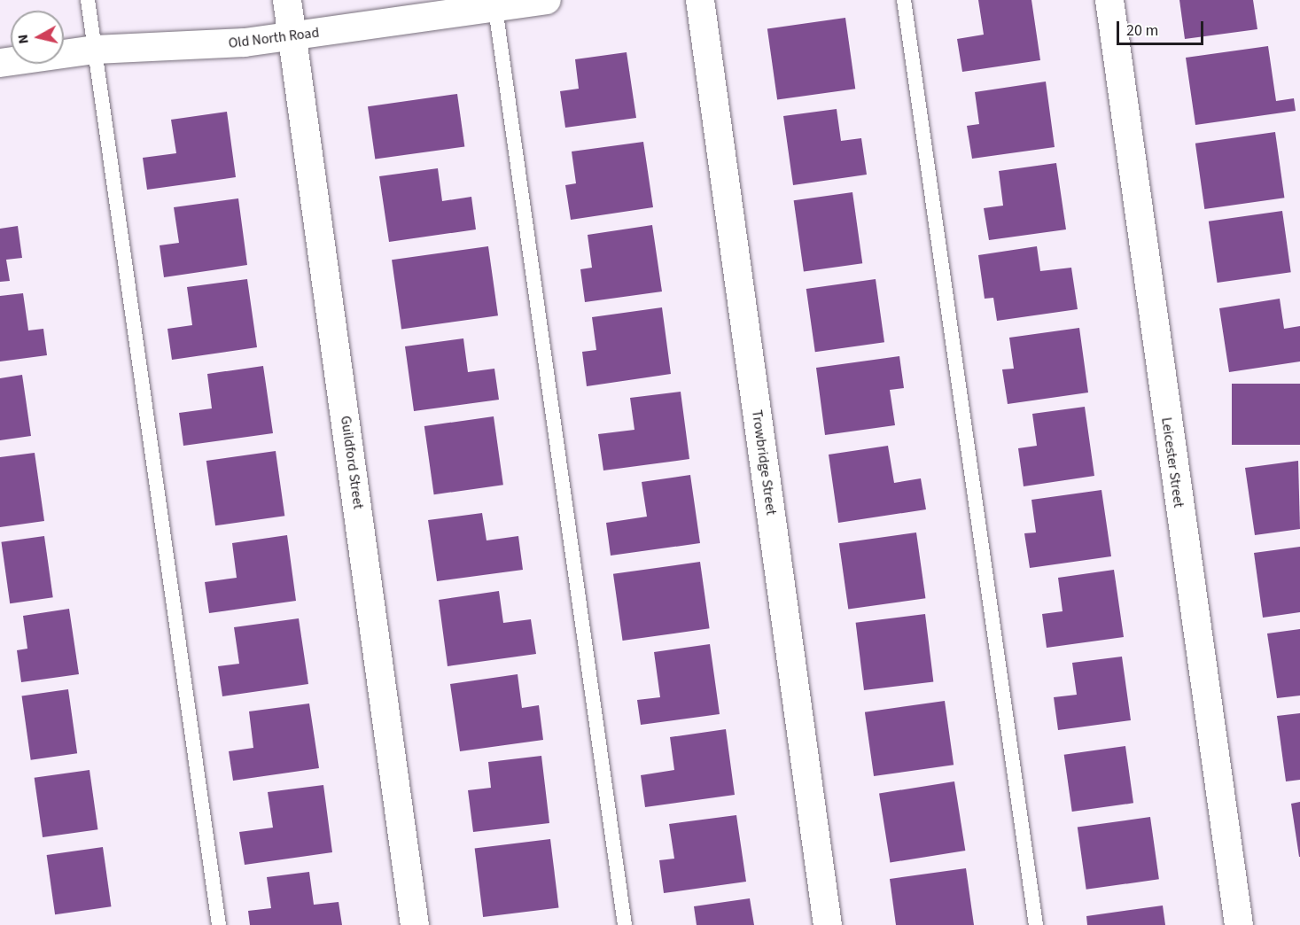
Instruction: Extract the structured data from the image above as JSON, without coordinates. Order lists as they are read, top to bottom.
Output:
{
  "streets": {
    "street": [
      "Old North Road",
      "Guildford Street",
      "Trowbridge Street",
      "Leicester Street"
    ]
  },
  "crossings": [
    ["Old North Road", "Guildford Street"]
  ],
  "scale_bar": "20 m",
  "north": "left"
}
